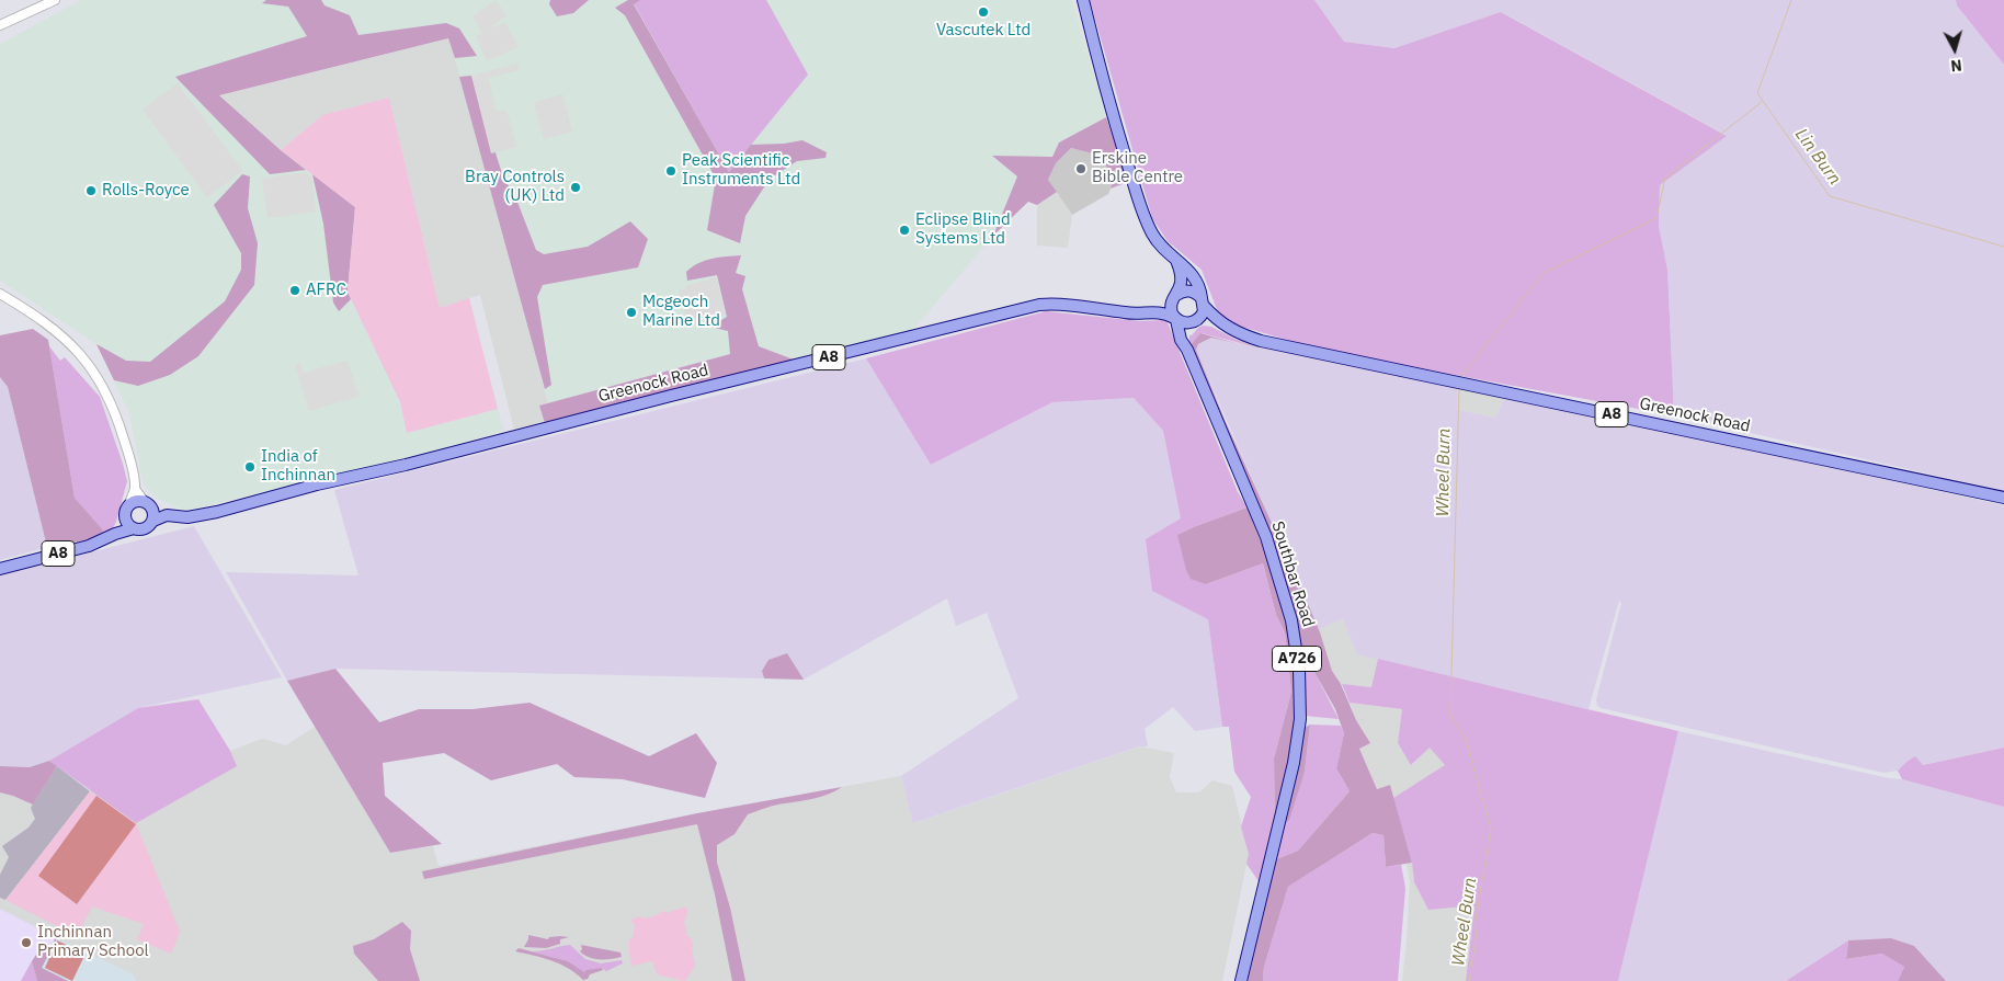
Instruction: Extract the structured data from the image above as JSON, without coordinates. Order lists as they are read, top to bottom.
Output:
{
  "streets": {
    "main road": [
      "A8",
      "Greenock Road",
      "Southbar Road",
      "A726"
    ]
  },
  "crossings": [
    ["A8", "Greenock Road"],
    ["Greenock Road", "Southbar Road"]
  ],
  "water": ["Lin Burn", "Wheel Burn"],
  "places": [
    "Vascutek Ltd",
    "Erskine Bible Centre",
    "Peak Scientific Instruments Ltd",
    "Bray Controls (UK) Ltd",
    "Rolls-Royce",
    "Eclipse Blind Systems Ltd",
    "AFRC",
    "Mcgeoch Marine Ltd",
    "India of Inchinnan",
    "Inchinnan Primary School"
  ],
  "north": "bottom"
}
